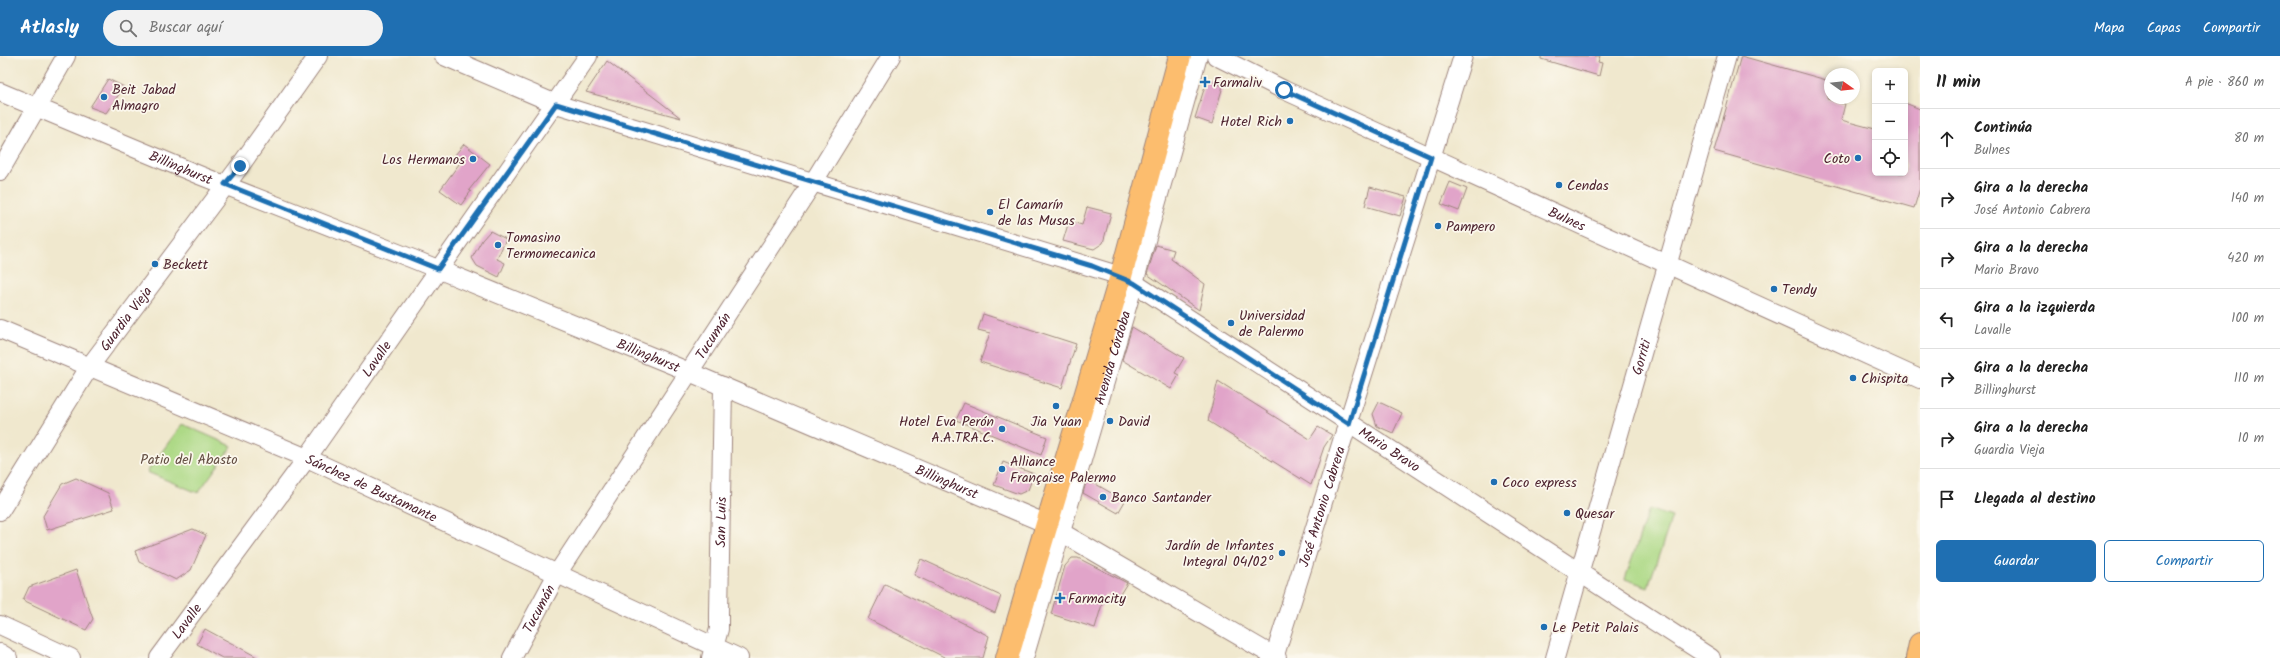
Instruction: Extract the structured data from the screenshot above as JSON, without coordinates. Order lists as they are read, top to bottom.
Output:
{
  "streets": {
    "main road": ["Avenida Córdoba"],
    "street": [
      "Billinghurst",
      "Bulnes",
      "Guardia Vieja",
      "Tucumán",
      "Gorriti",
      "Lavalle",
      "Mario Bravo",
      "Sánchez de Bustamante",
      "José Antonio Cabrera",
      "San Luis"
    ]
  },
  "crossings": [
    ["Billinghurst", "Guardia Vieja"],
    ["Billinghurst", "Tucumán"],
    ["Billinghurst", "Avenida Córdoba"],
    ["Billinghurst", "Lavalle"],
    ["Billinghurst", "José Antonio Cabrera"],
    ["Billinghurst", "San Luis"],
    ["Bulnes", "Gorriti"],
    ["Bulnes", "José Antonio Cabrera"],
    ["Guardia Vieja", "Sánchez de Bustamante"],
    ["Tucumán", "Mario Bravo"],
    ["Tucumán", "Sánchez de Bustamante"],
    ["Avenida Córdoba", "Mario Bravo"],
    ["Gorriti", "Mario Bravo"],
    ["Lavalle", "Mario Bravo"],
    ["Lavalle", "Sánchez de Bustamante"],
    ["Mario Bravo", "José Antonio Cabrera"],
    ["Sánchez de Bustamante", "San Luis"]
  ],
  "parks": ["Patio del Abasto"],
  "places": {
    "health": ["Farmaliv", "Farmacity"],
    "other": [
      "Beit Jabad Almagro",
      "Hotel Rich",
      "Coto",
      "Los Hermanos",
      "Cendas",
      "El Camarín de las Musas",
      "Pampero",
      "Tomasino Termomecanica",
      "Beckett",
      "Tendy",
      "Universidad de Palermo",
      "Chispita",
      "Jia Yuan",
      "David",
      "Hotel Eva Perón A.A.TRA.C.",
      "Alliance Française Palermo",
      "Coco express",
      "Banco Santander",
      "Quesar",
      "Jardín de Infantes Integral 04/02º",
      "Le Petit Palais"
    ]
  },
  "north": "right",
  "page": {
    "header": "Atlasly",
    "search": "Buscar aquí",
    "nav": ["Mapa", "Capas", "Compartir"],
    "heading": ["11 min", "A pie · 860 m"],
    "map_buttons": ["+", "−"],
    "list": [
      ["Continúa", "Bulnes", "80 m"],
      ["Gira a la derecha", "José Antonio Cabrera", "140 m"],
      ["Gira a la derecha", "Mario Bravo", "420 m"],
      ["Gira a la izquierda", "Lavalle", "100 m"],
      ["Gira a la derecha", "Billinghurst", "110 m"],
      ["Gira a la derecha", "Guardia Vieja", "10 m"],
      "Llegada al destino"
    ],
    "buttons": ["Guardar", "Compartir"]
  }
}
